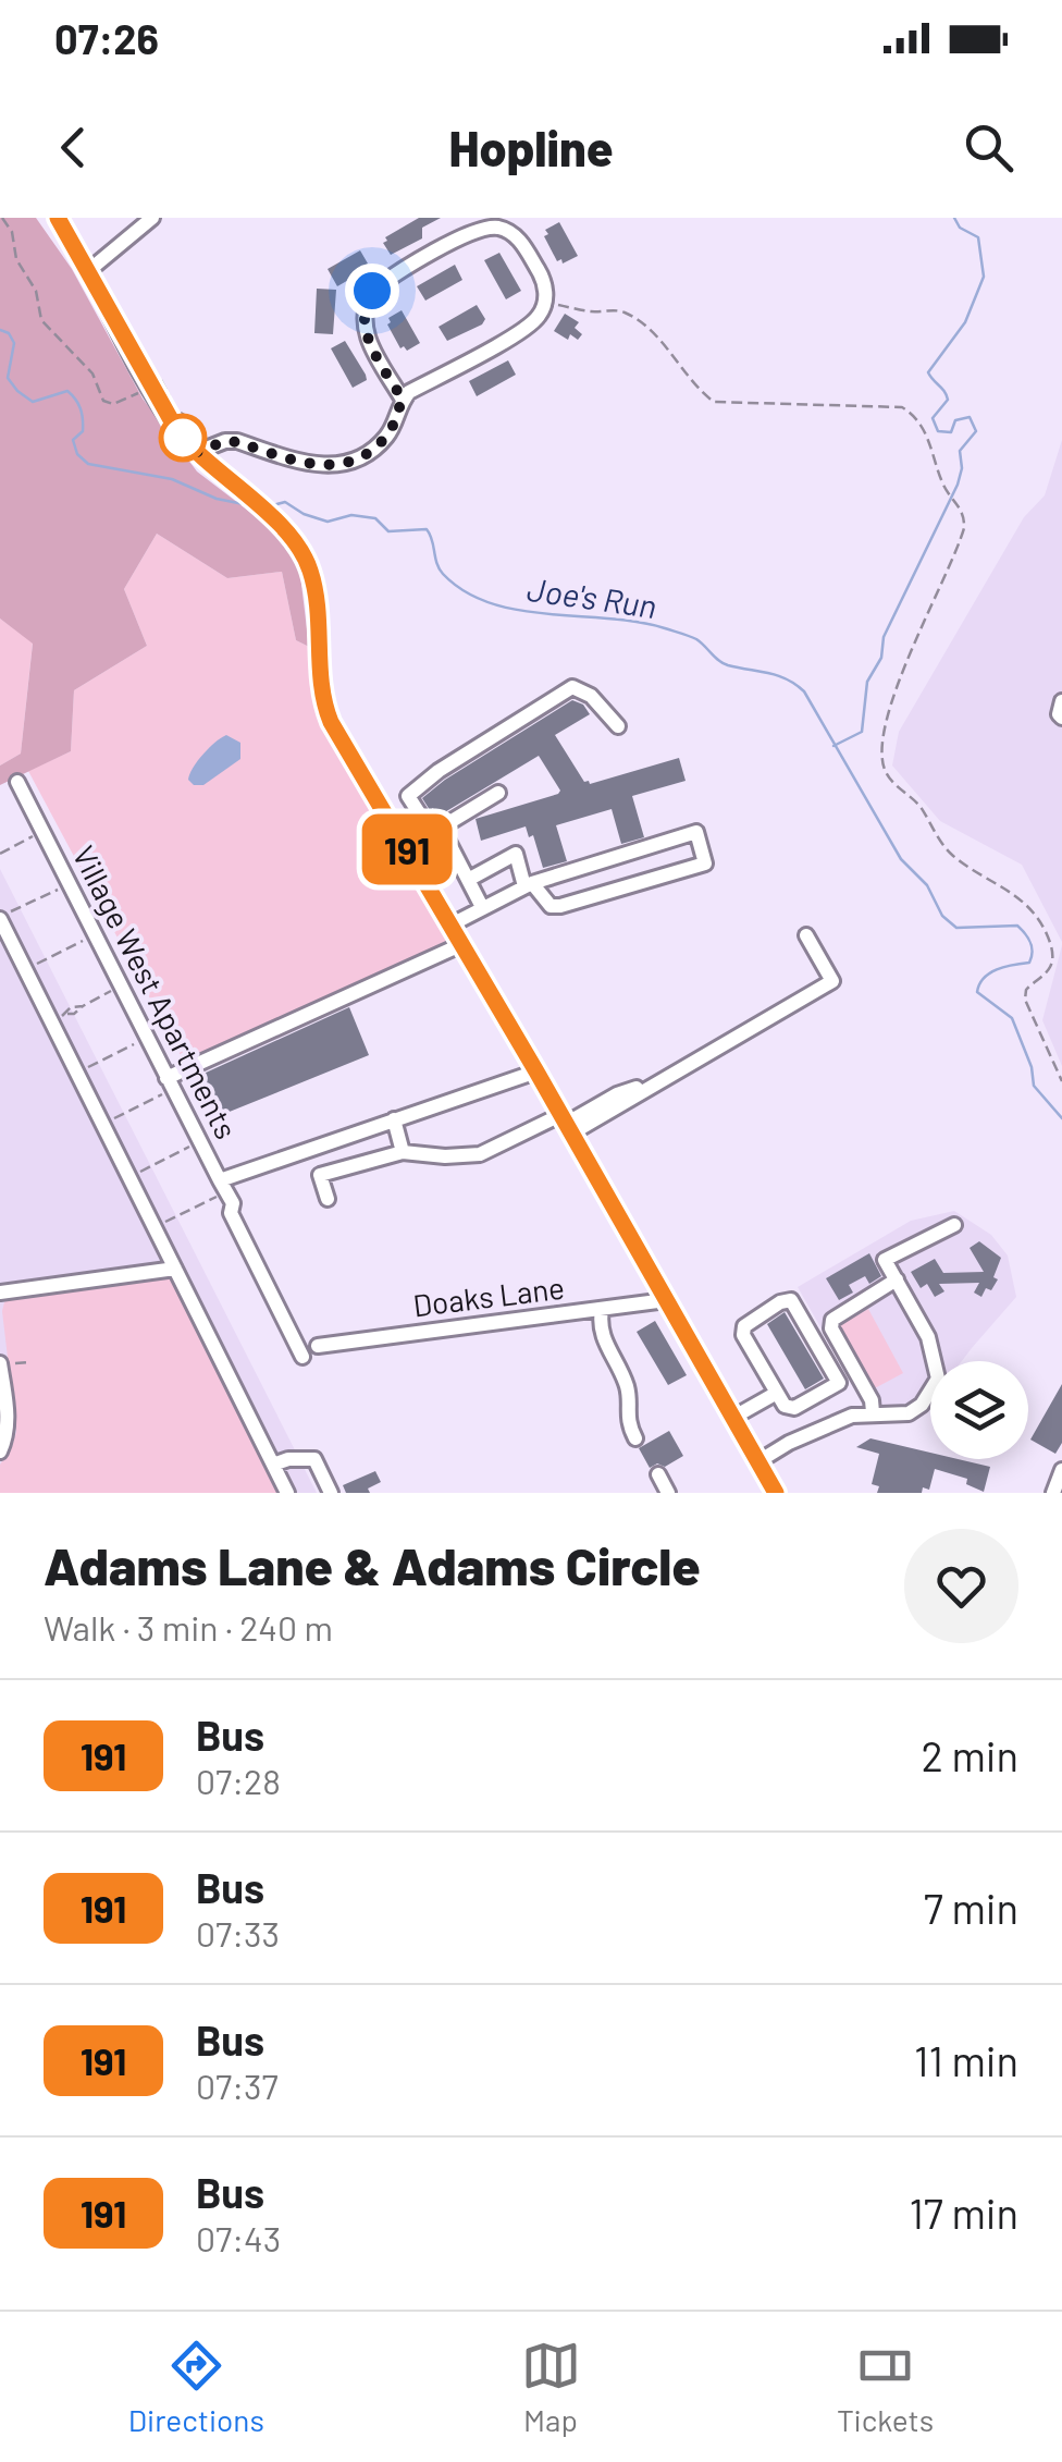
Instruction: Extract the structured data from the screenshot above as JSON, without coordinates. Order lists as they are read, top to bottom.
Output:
{
  "streets": {
    "street": ["Village West Apartments", "Doaks Lane"]
  },
  "water": ["Joe's Run"],
  "lines": ["bus line 191"],
  "page": {
    "status": "07:26",
    "header": "Hopline",
    "on_map": "191",
    "heading": ["Adams Lane & Adams Circle", "Walk · 3 min · 240 m"],
    "list": [
      {
        "mark": "191",
        "name": "Bus",
        "note": "07:28",
        "value": "2 min"
      },
      {
        "mark": "191",
        "name": "Bus",
        "note": "07:33",
        "value": "7 min"
      },
      {
        "mark": "191",
        "name": "Bus",
        "note": "07:37",
        "value": "11 min"
      },
      {
        "mark": "191",
        "name": "Bus",
        "note": "07:43",
        "value": "17 min"
      }
    ],
    "tabs": ["Directions", "Map", "Tickets"]
  }
}
